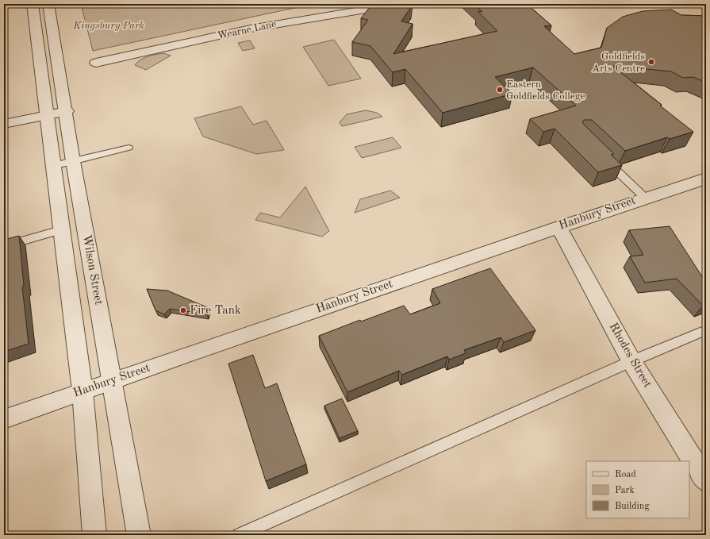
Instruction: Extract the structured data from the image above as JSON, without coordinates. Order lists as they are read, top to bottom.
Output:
{
  "streets": {
    "street": [
      "Wearne Lane",
      "Hanbury Street",
      "Wilson Street",
      "Rhodes Street"
    ]
  },
  "crossings": [
    ["Hanbury Street", "Wilson Street"],
    ["Hanbury Street", "Rhodes Street"]
  ],
  "parks": ["Kingsbury Park"],
  "places": ["Goldfields Arts Centre", "Eastern Goldfields College", "Fire Tank"],
  "legend": ["Road", "Park", "Building"]
}
